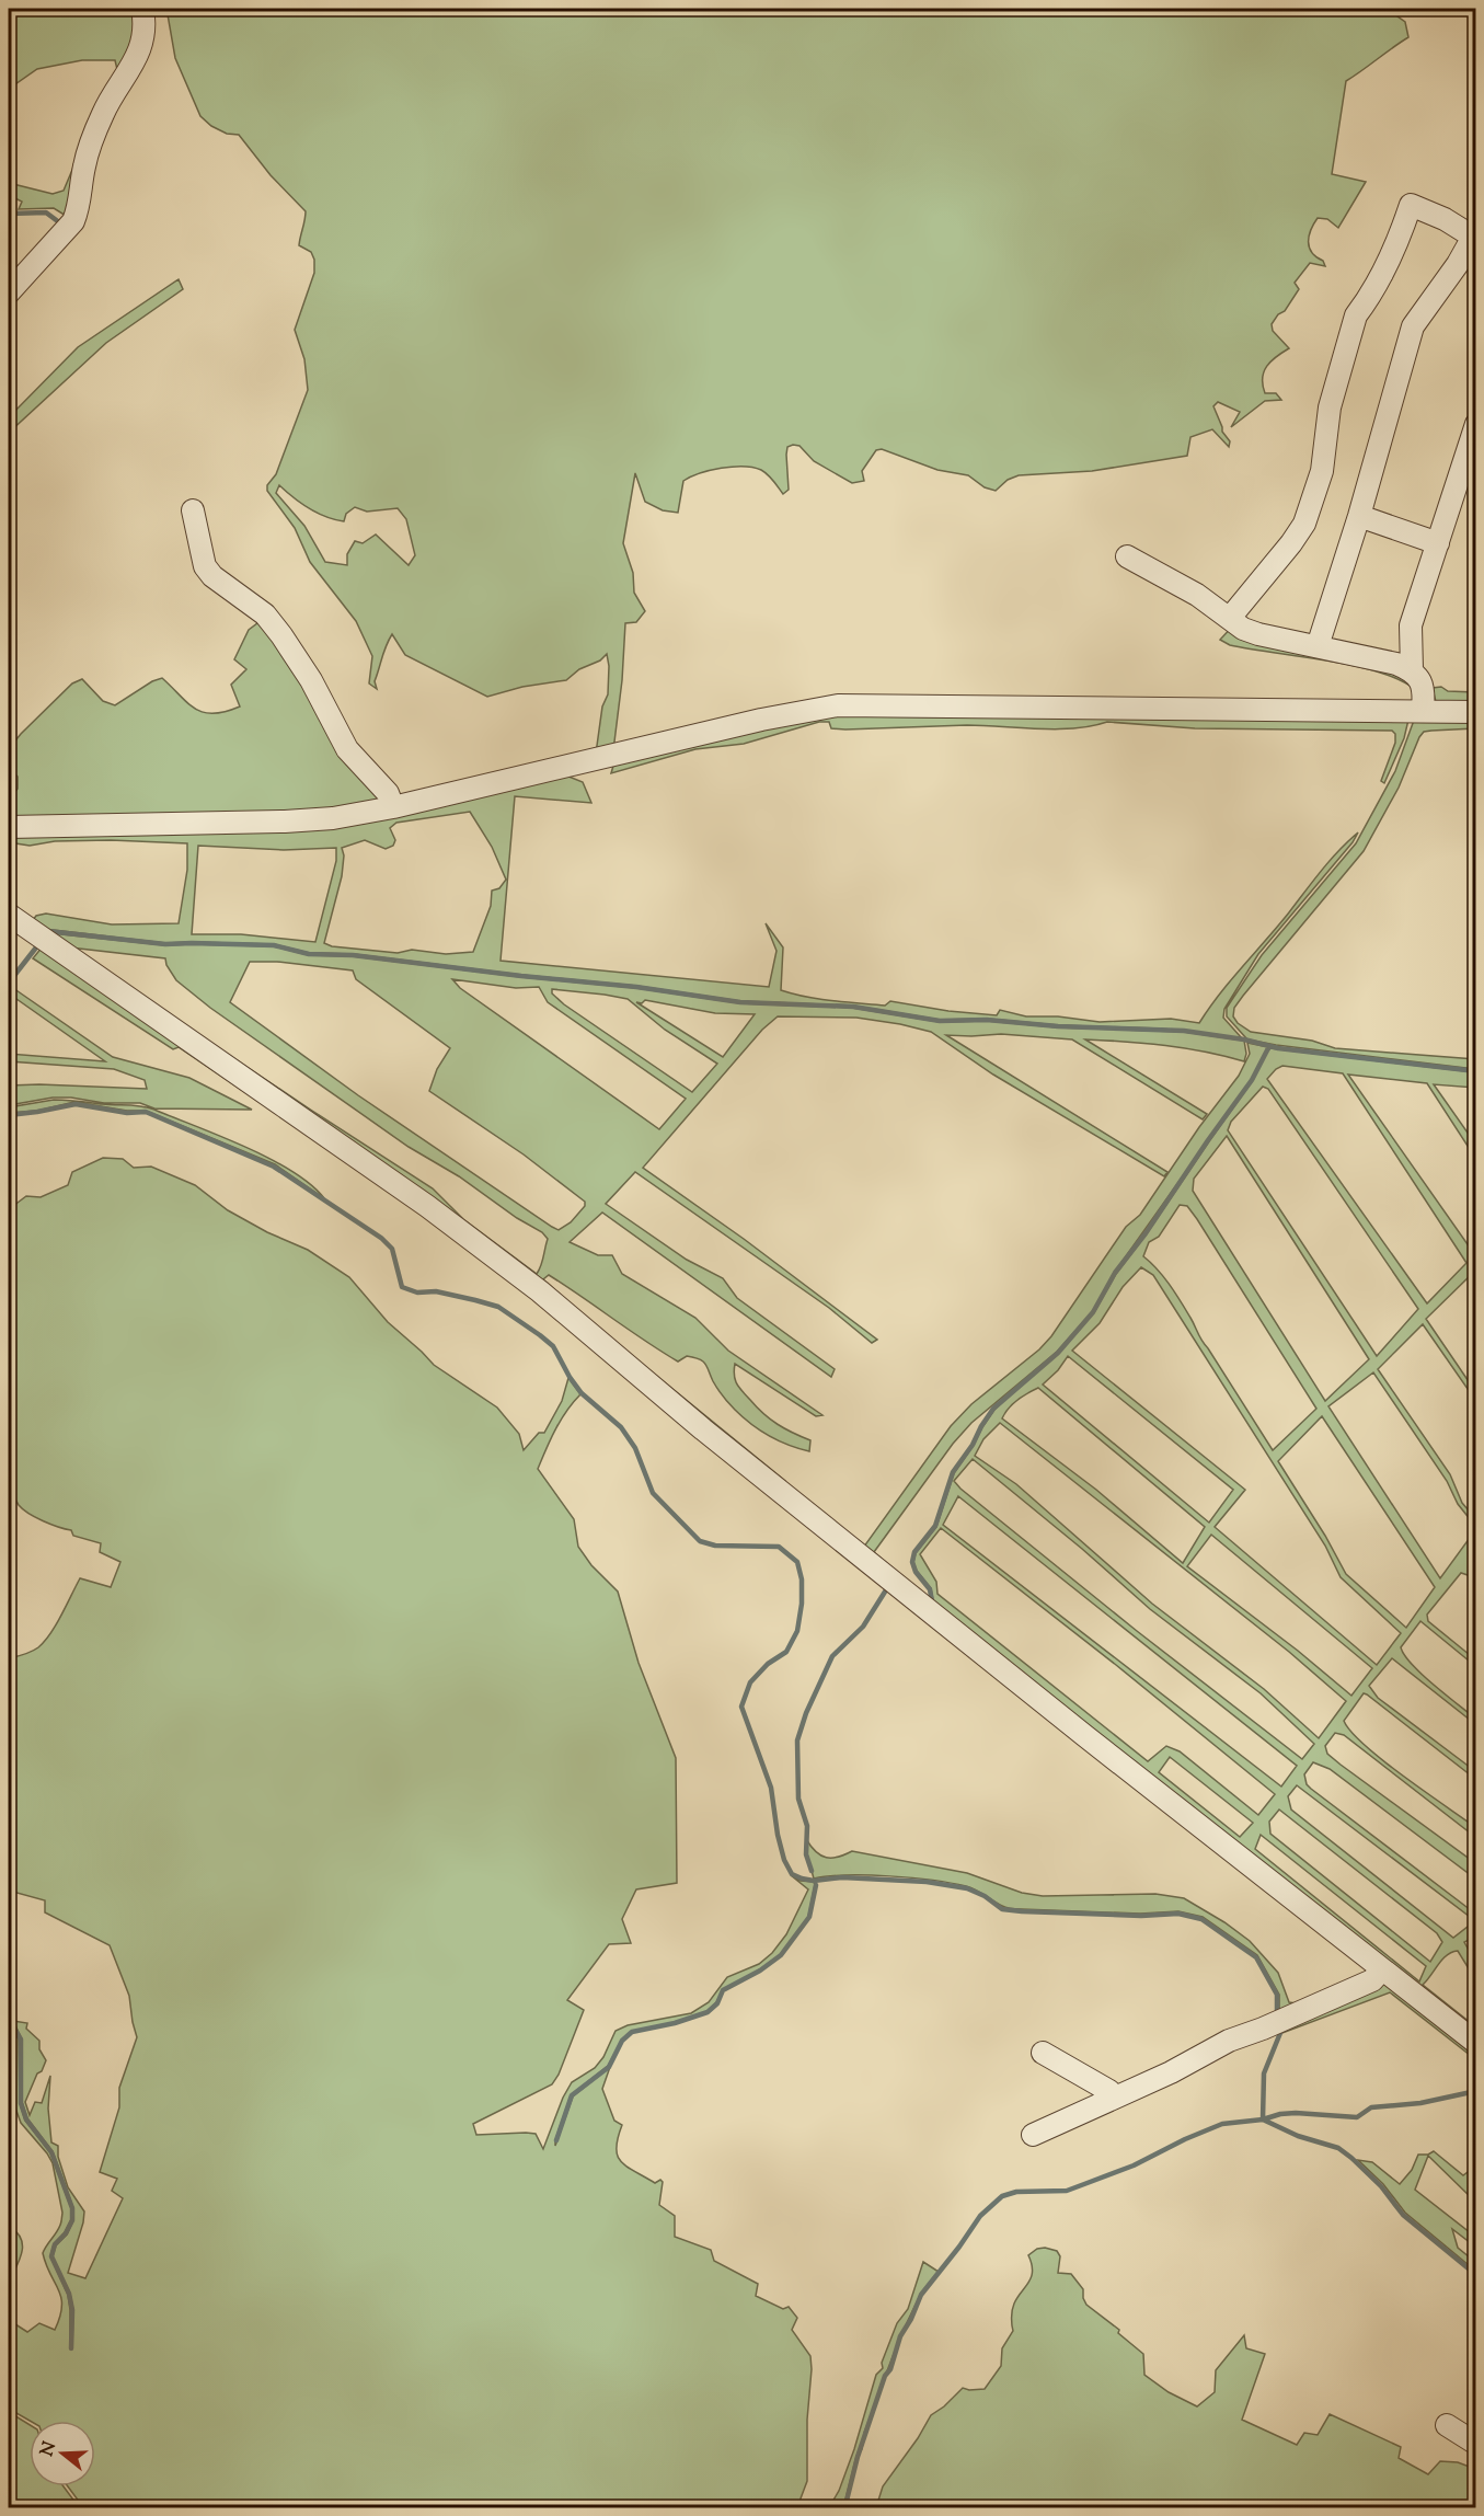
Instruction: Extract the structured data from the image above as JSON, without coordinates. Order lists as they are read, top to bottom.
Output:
{
  "north": "left"
}
